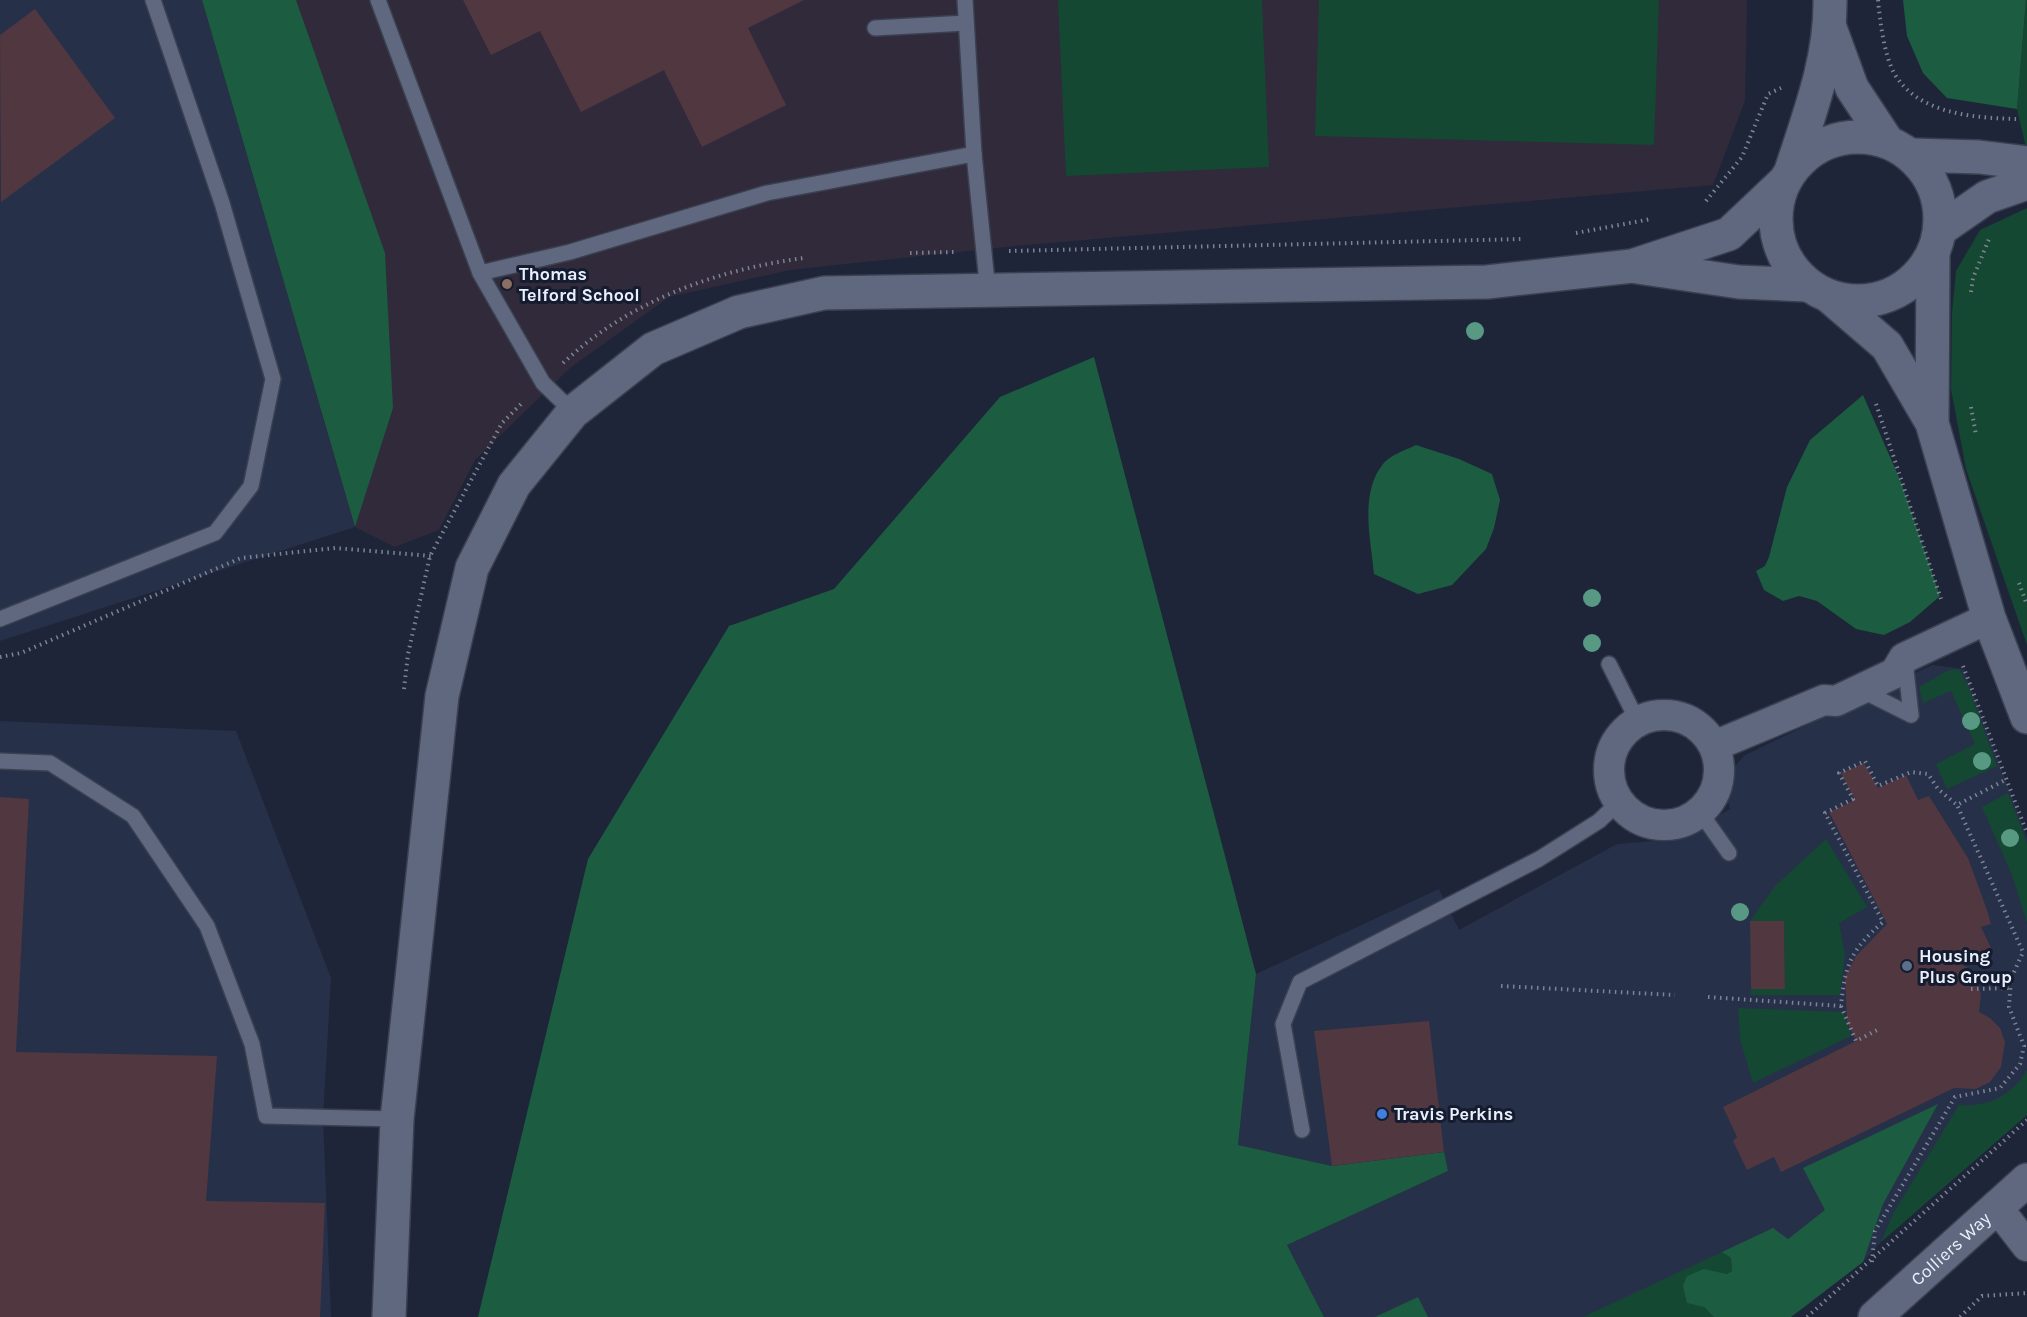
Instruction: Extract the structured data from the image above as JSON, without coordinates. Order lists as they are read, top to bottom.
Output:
{
  "streets": {
    "street": ["Colliers Way"]
  },
  "places": ["Thomas Telford School", "Housing Plus Group", "Travis Perkins"]
}
